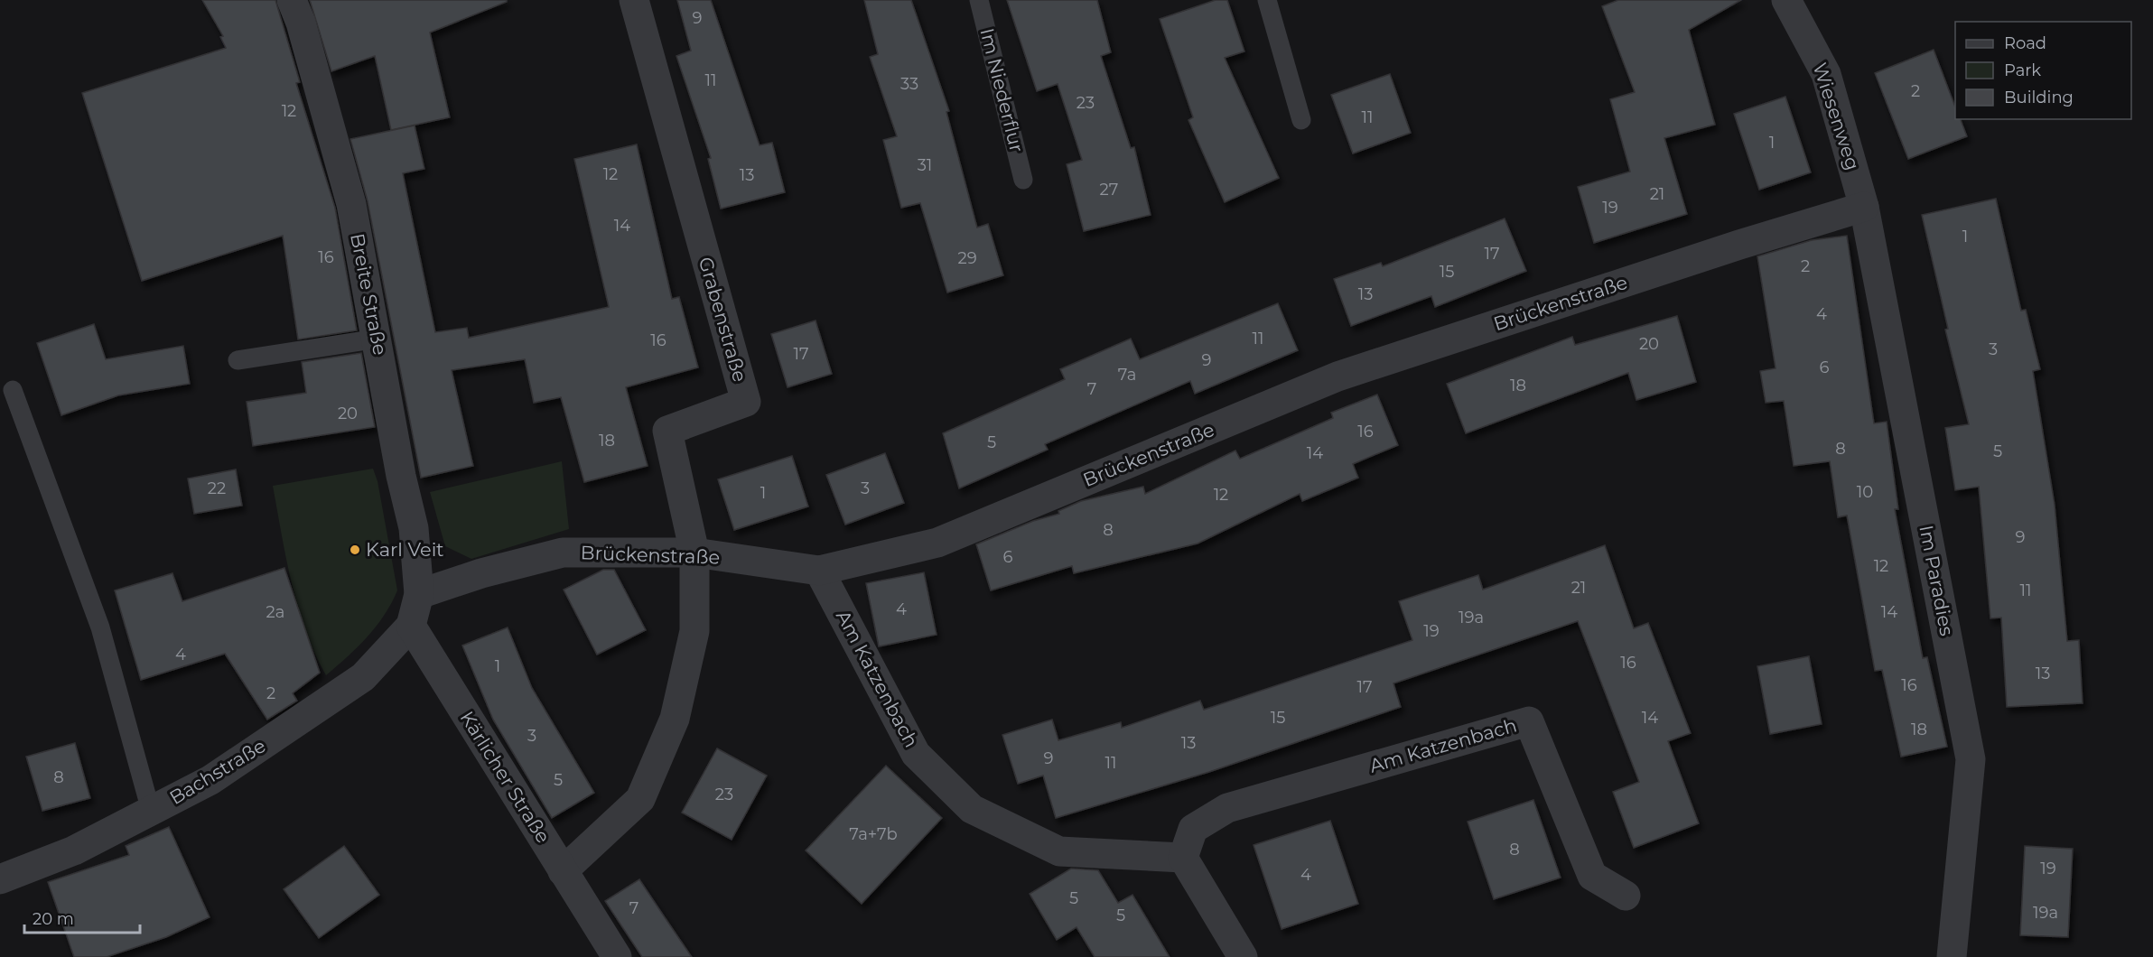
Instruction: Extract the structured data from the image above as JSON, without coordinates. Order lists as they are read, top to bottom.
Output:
{
  "streets": {
    "street": [
      "Wiesenweg",
      "Breite Straße",
      "Brückenstraße",
      "Grabenstraße",
      "Im Paradies",
      "Am Katzenbach",
      "Bachstraße",
      "Kärlicher Straße"
    ],
    "lane": ["Im Niederflur"]
  },
  "crossings": [
    ["Wiesenweg", "Brückenstraße"],
    ["Wiesenweg", "Im Paradies"],
    ["Breite Straße", "Brückenstraße"],
    ["Brückenstraße", "Grabenstraße"],
    ["Brückenstraße", "Im Paradies"],
    ["Brückenstraße", "Am Katzenbach"],
    ["Grabenstraße", "Kärlicher Straße"],
    ["Bachstraße", "Kärlicher Straße"]
  ],
  "places": ["Karl Veit"],
  "house_numbers": [
    "9",
    "11",
    "33",
    "2",
    "23",
    "12",
    "11",
    "1",
    "31",
    "12",
    "13",
    "27",
    "21",
    "19",
    "14",
    "1",
    "17",
    "16",
    "29",
    "2",
    "15",
    "13",
    "4",
    "11",
    "16",
    "20",
    "3",
    "17",
    "9",
    "6",
    "7a",
    "18",
    "7",
    "20",
    "16",
    "18",
    "5",
    "8",
    "5",
    "14",
    "22",
    "3",
    "10",
    "1",
    "12",
    "8",
    "9",
    "6",
    "12",
    "21",
    "11",
    "4",
    "2a",
    "14",
    "19a",
    "19",
    "4",
    "16",
    "1",
    "13",
    "16",
    "17",
    "2",
    "15",
    "14",
    "18",
    "3",
    "13",
    "9",
    "11",
    "8",
    "5",
    "23",
    "7a+7b",
    "8",
    "19",
    "4",
    "5",
    "7",
    "19a",
    "5"
  ],
  "legend": ["Road", "Park", "Building"],
  "scale_bar": "20 m"
}
